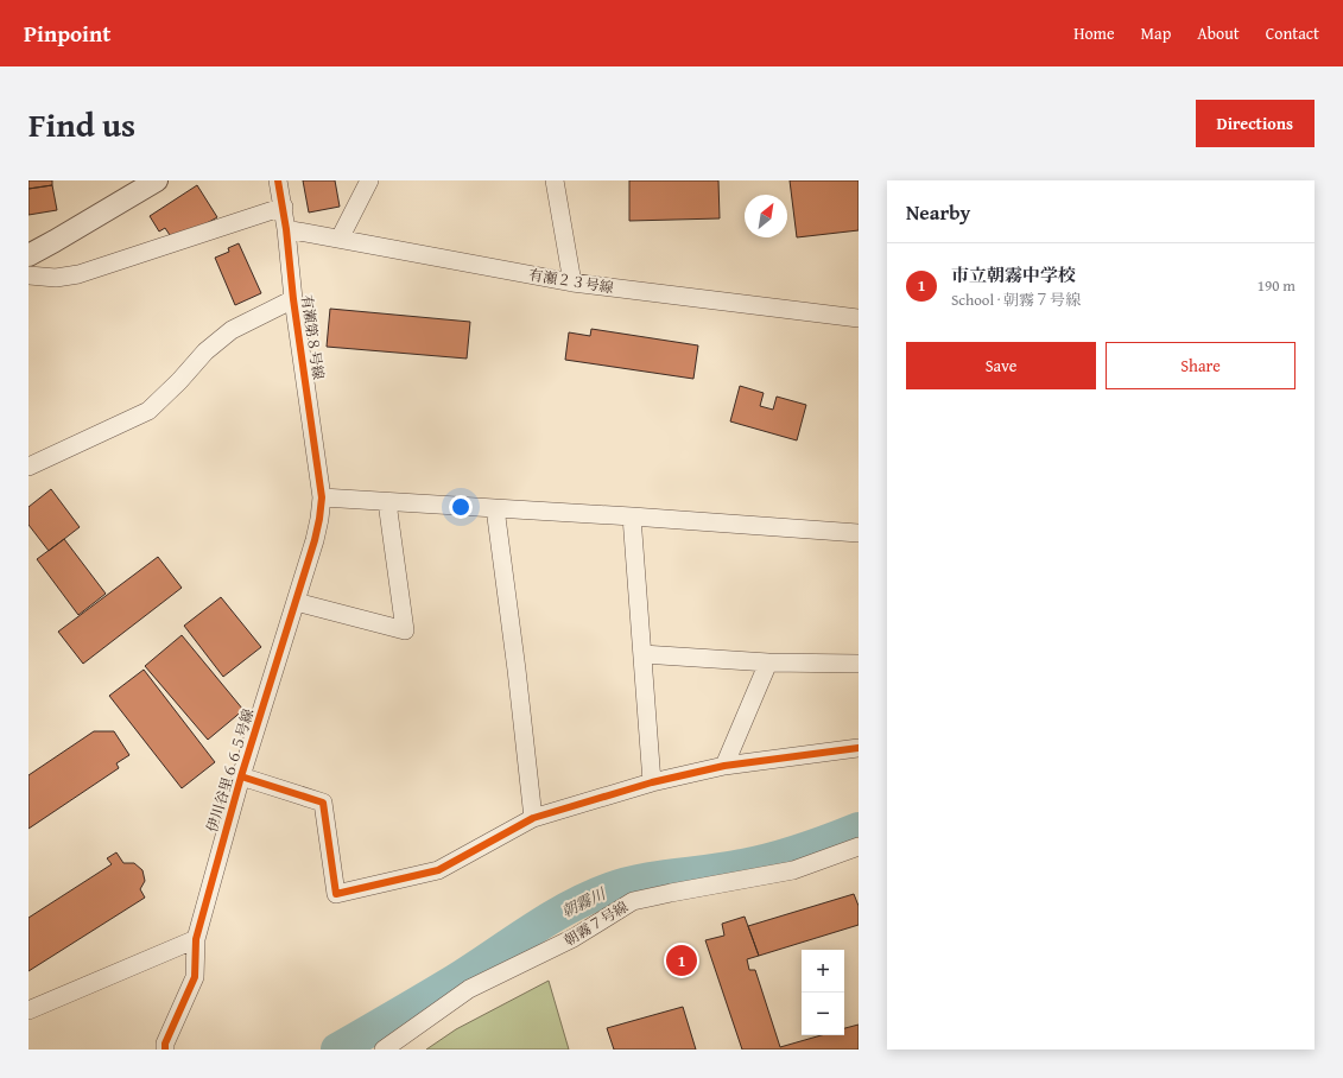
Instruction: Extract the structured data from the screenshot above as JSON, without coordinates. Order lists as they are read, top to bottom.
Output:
{
  "streets": {
    "street": [
      "有瀬２３号線",
      "有瀬第８号線",
      "伊川谷里６６５号線",
      "朝霧７号線"
    ]
  },
  "crossings": [
    ["有瀬２３号線", "有瀬第８号線"],
    ["有瀬第８号線", "伊川谷里６６５号線"]
  ],
  "water": ["朝霧川"],
  "north": "top right",
  "page": {
    "header": "Pinpoint",
    "nav": [
      "Home",
      "Map",
      "About",
      "Contact"
    ],
    "title": "Find us",
    "buttons": [
      "Directions",
      ["Save", "Share"]
    ],
    "heading": "Nearby",
    "list": [
      {
        "mark": "1",
        "name": "市立朝霧中学校",
        "note": "School · 朝霧７号線",
        "value": "190 m"
      }
    ],
    "pins": "1",
    "map_buttons": ["+", "−"]
  }
}
